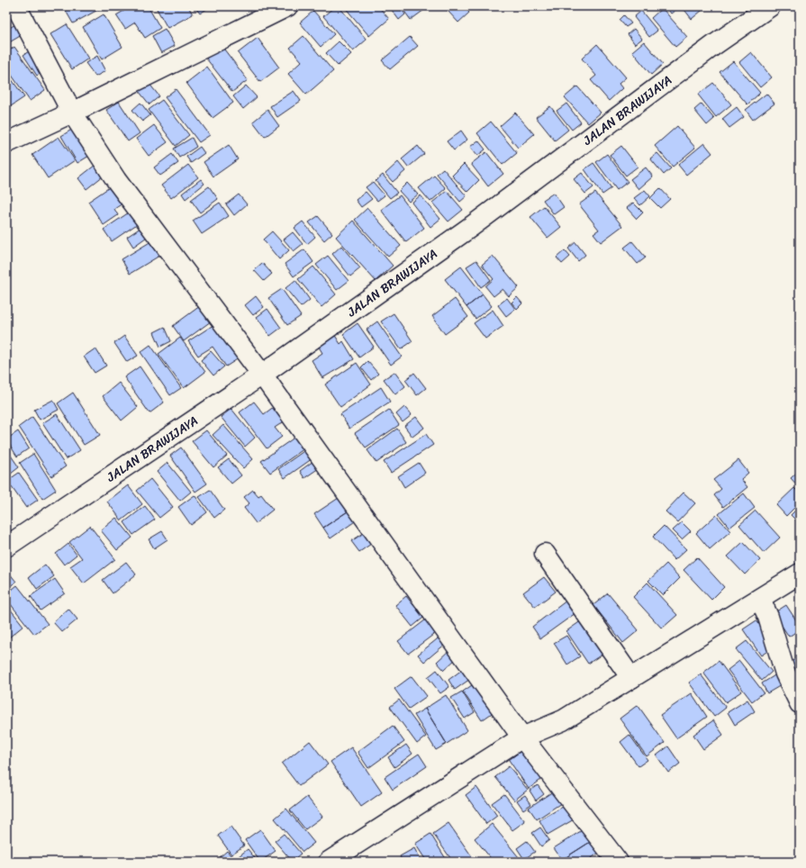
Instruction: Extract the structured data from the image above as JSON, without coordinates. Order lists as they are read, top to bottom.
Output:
{
  "streets": {
    "street": ["JALAN BRAWIJAYA"]
  }
}
